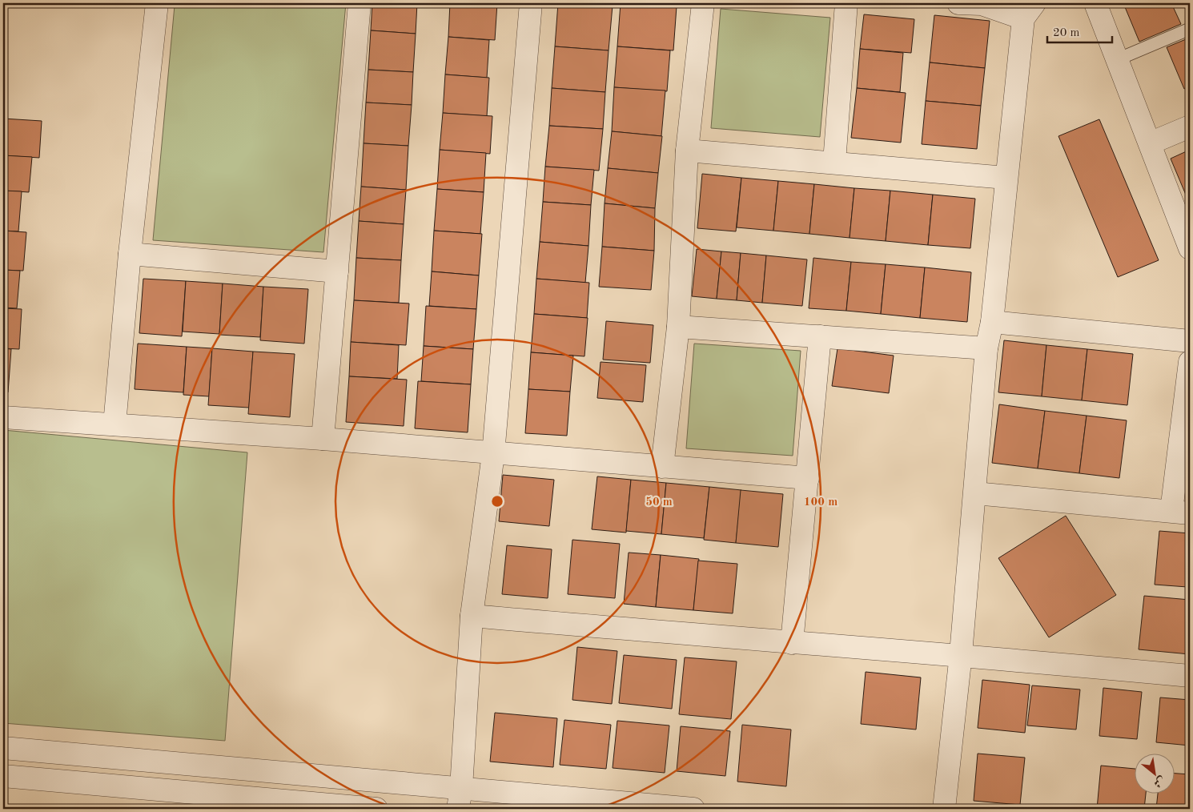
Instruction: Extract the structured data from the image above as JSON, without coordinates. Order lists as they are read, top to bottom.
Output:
{
  "scale_bar": "20 m",
  "north": "bottom right",
  "rings": ["50 m", "100 m"]
}
